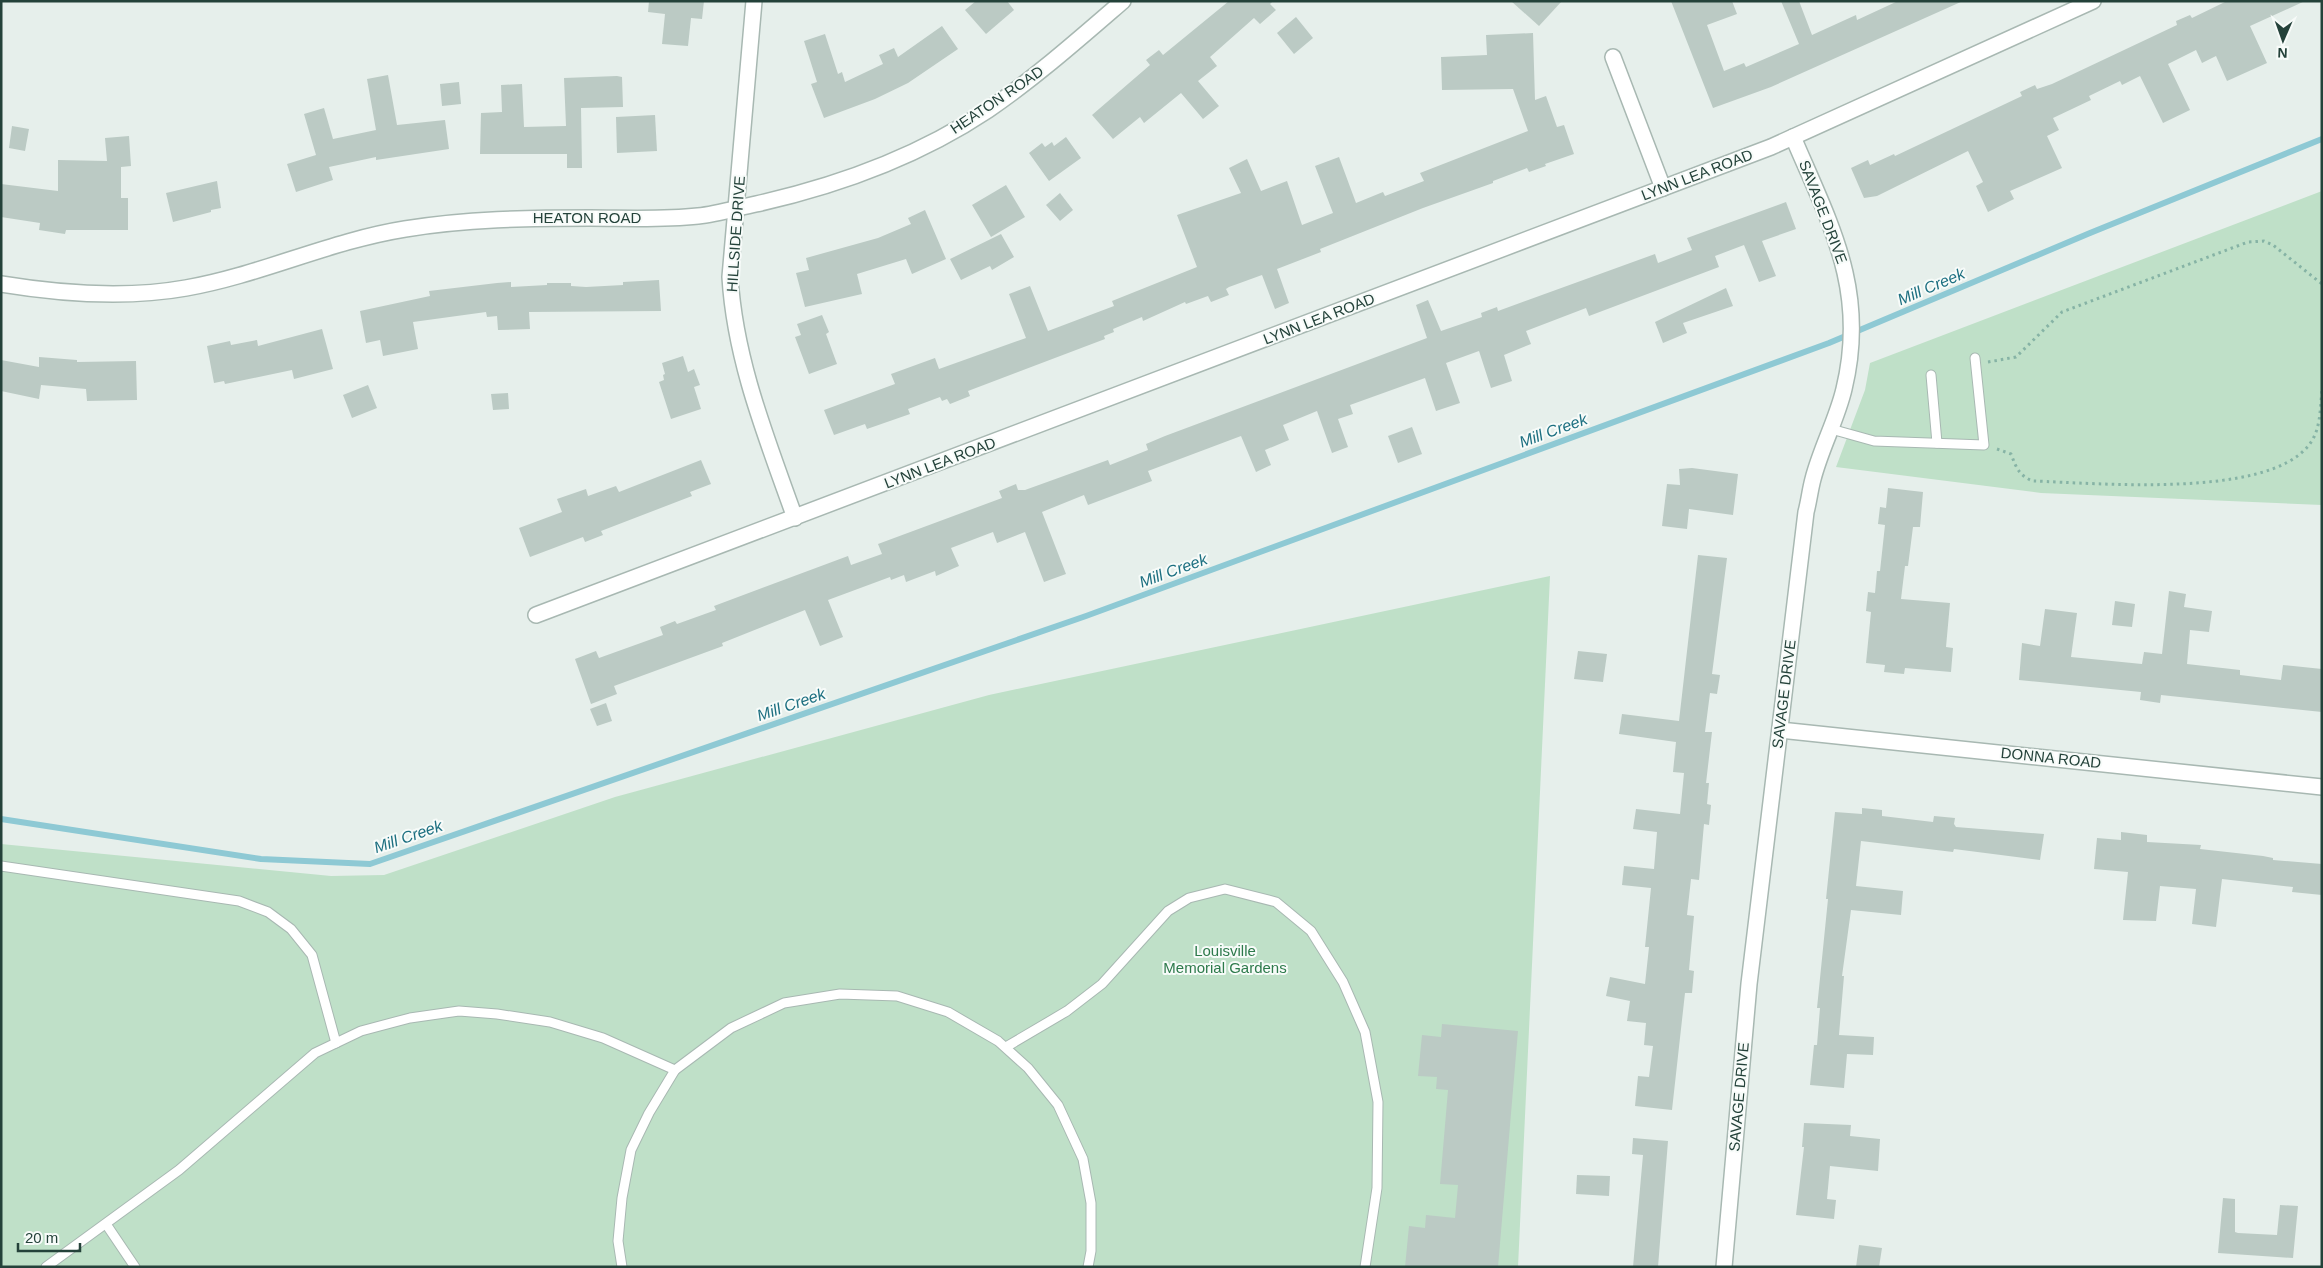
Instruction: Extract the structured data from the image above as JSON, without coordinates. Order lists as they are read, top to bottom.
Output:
{
  "streets": {
    "street": [
      "HEATON ROAD",
      "LYNN LEA ROAD",
      "SAVAGE DRIVE",
      "HILLSIDE DRIVE",
      "DONNA ROAD"
    ]
  },
  "crossings": [
    ["HEATON ROAD", "HILLSIDE DRIVE"],
    ["LYNN LEA ROAD", "SAVAGE DRIVE"],
    ["LYNN LEA ROAD", "HILLSIDE DRIVE"],
    ["SAVAGE DRIVE", "DONNA ROAD"]
  ],
  "water": ["Mill Creek"],
  "parks": ["Louisville Memorial Gardens"],
  "scale_bar": "20 m",
  "north": "bottom"
}
